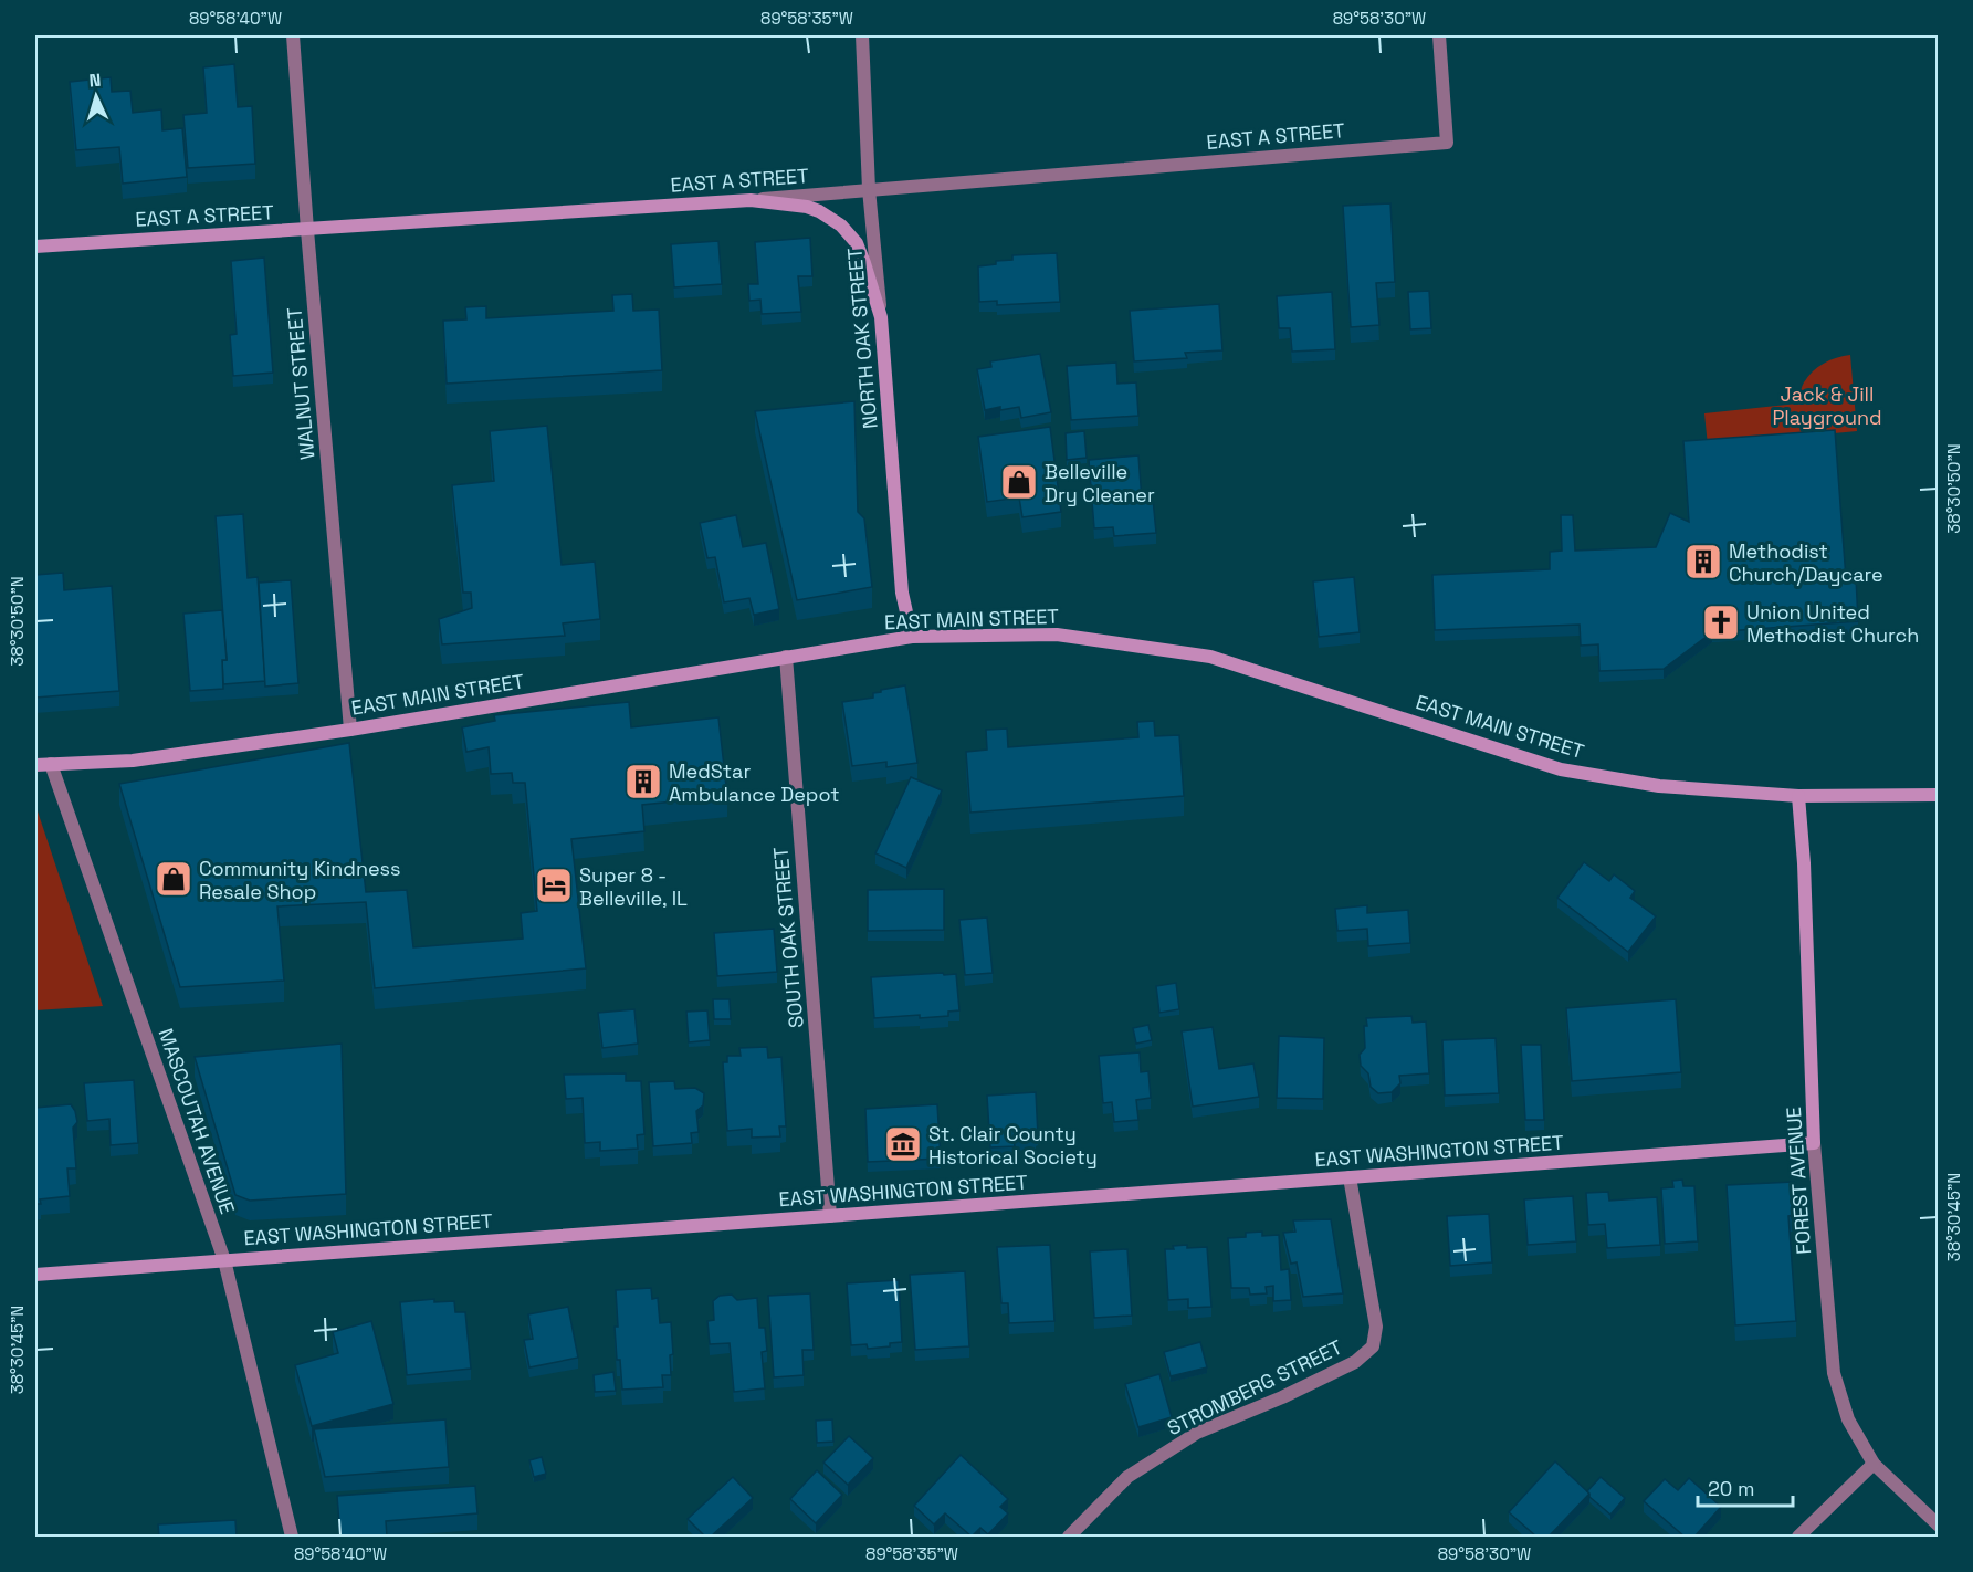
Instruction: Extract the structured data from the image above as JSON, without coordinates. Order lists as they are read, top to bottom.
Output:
{
  "streets": {
    "main road": [
      "EAST A STREET",
      "NORTH OAK STREET",
      "EAST MAIN STREET",
      "EAST WASHINGTON STREET",
      "FOREST AVENUE"
    ],
    "street": [
      "WALNUT STREET",
      "SOUTH OAK STREET",
      "MASCOUTAH AVENUE",
      "STROMBERG STREET"
    ]
  },
  "crossings": [
    ["EAST A STREET", "NORTH OAK STREET"],
    ["EAST A STREET", "WALNUT STREET"],
    ["NORTH OAK STREET", "EAST MAIN STREET"],
    ["WALNUT STREET", "EAST MAIN STREET"],
    ["EAST MAIN STREET", "SOUTH OAK STREET"],
    ["EAST MAIN STREET", "MASCOUTAH AVENUE"],
    ["EAST MAIN STREET", "FOREST AVENUE"],
    ["SOUTH OAK STREET", "EAST WASHINGTON STREET"],
    ["MASCOUTAH AVENUE", "EAST WASHINGTON STREET"],
    ["EAST WASHINGTON STREET", "FOREST AVENUE"],
    ["EAST WASHINGTON STREET", "STROMBERG STREET"]
  ],
  "parks": ["Jack & Jill Playground"],
  "places": {
    "shop": ["Belleville Dry Cleaner", "Community Kindness Resale Shop"],
    "building": ["Methodist Church/Daycare", "MedStar Ambulance Depot"],
    "church": ["Union United Methodist Church"],
    "hotel": ["Super 8 - Belleville, IL"],
    "museum": ["St. Clair County Historical Society"]
  },
  "scale_bar": "20 m",
  "north": "top",
  "coordinates": [
    "89°58'40\"W",
    "89°58'35\"W",
    "89°58'30\"W",
    "38°30'50\"N",
    "38°30'45\"N"
  ]
}
